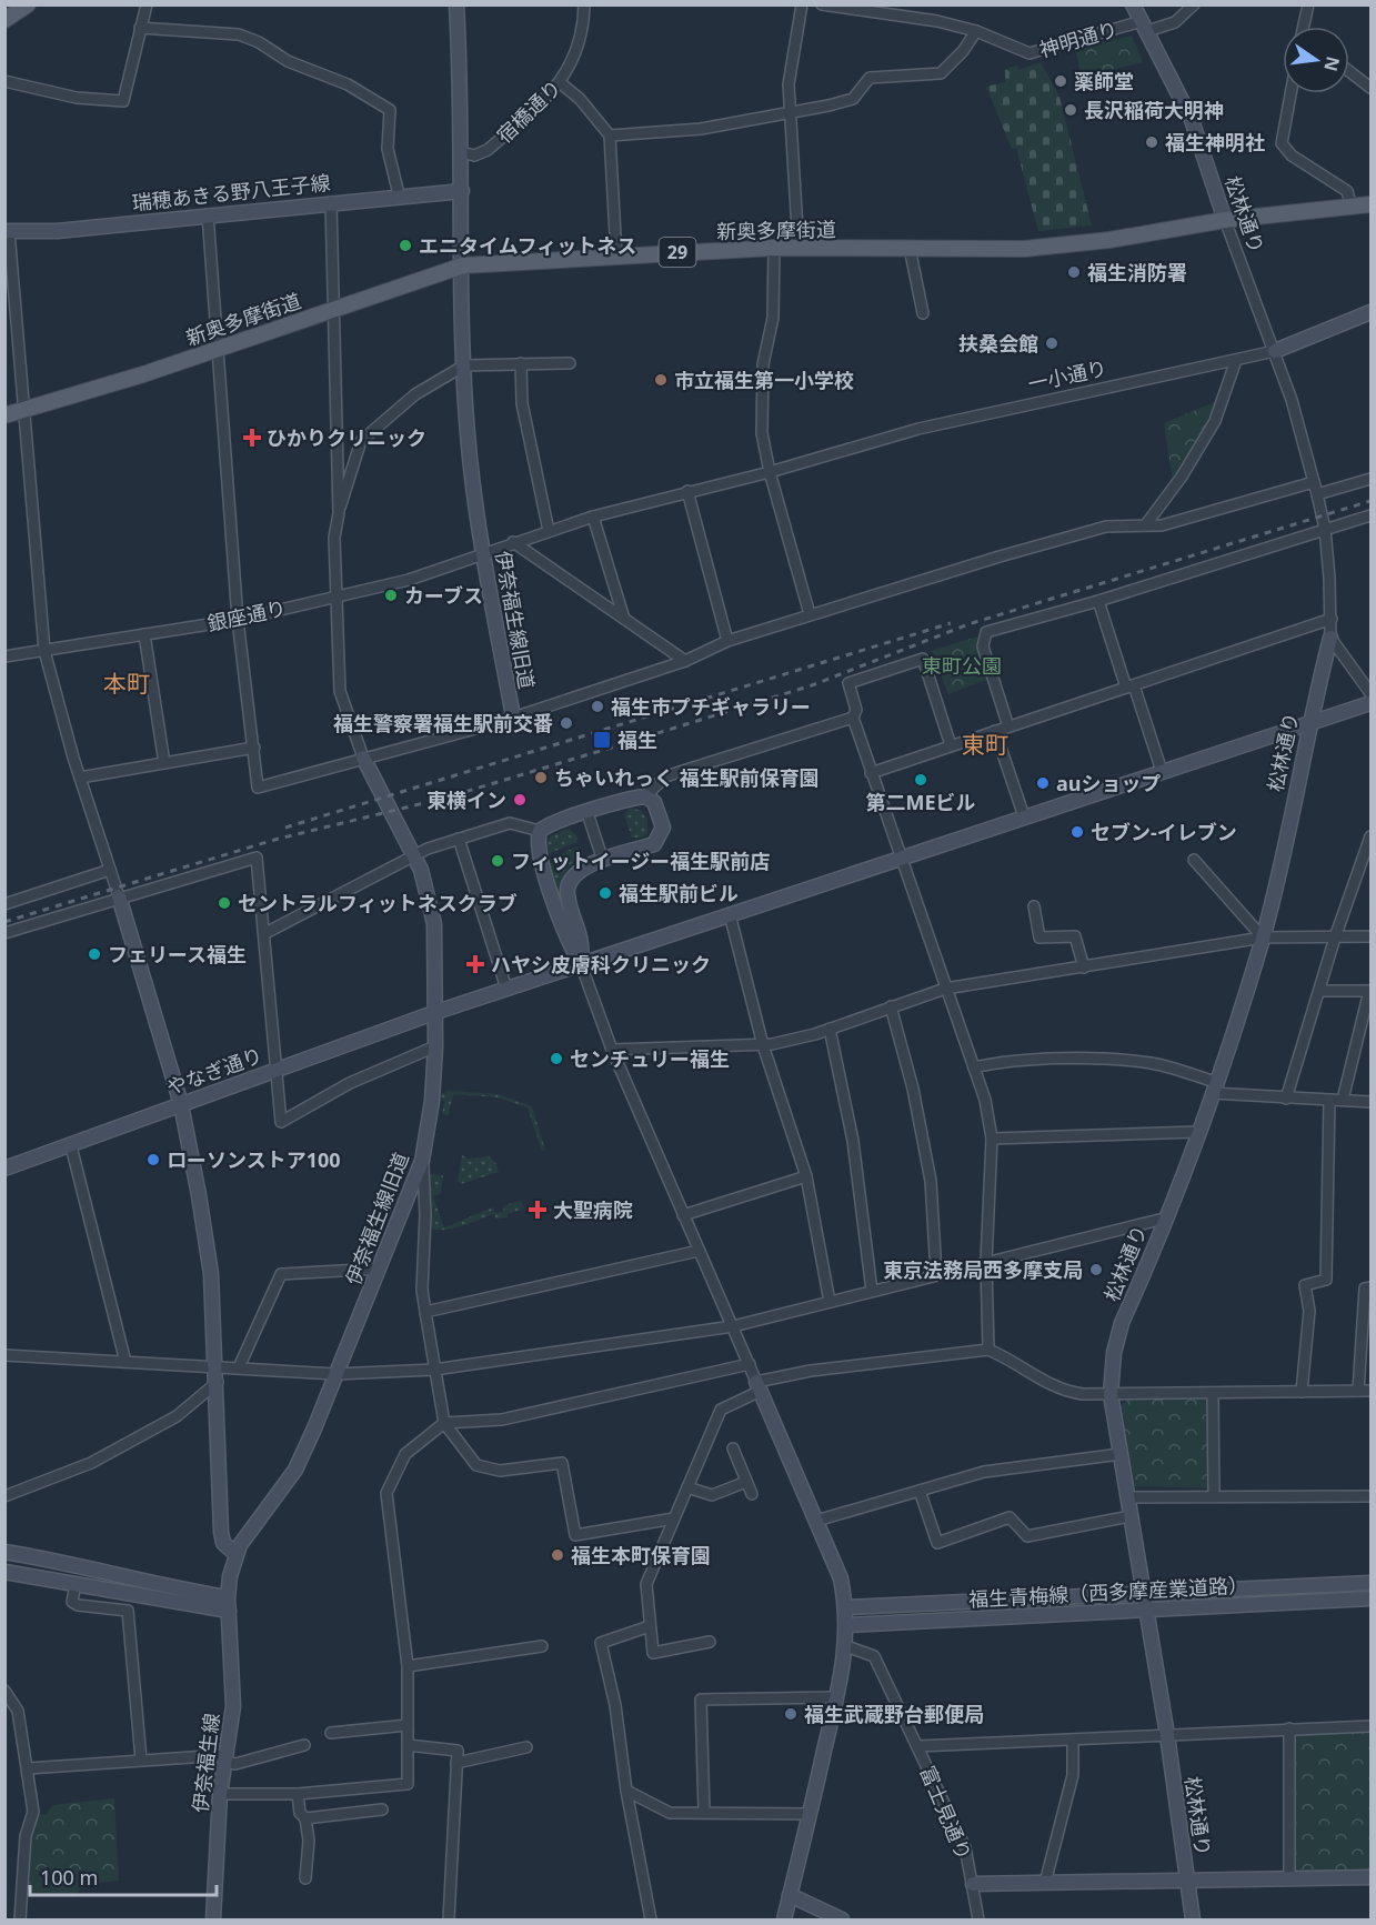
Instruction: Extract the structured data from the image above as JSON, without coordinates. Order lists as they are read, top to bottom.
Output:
{
  "streets": {
    "main road": ["新奥多摩街道", "29"],
    "street": [
      "神明通り",
      "宿橋通り",
      "瑞穂あきる野八王子線",
      "松林通り",
      "一小通り",
      "銀座通り",
      "伊奈福生線旧道",
      "やなぎ通り",
      "福生青梅線（西多摩産業道路）",
      "伊奈福生線",
      "富士見通り"
    ]
  },
  "crossings": [
    ["神明通り", "松林通り"],
    ["宿橋通り", "伊奈福生線旧道"],
    ["瑞穂あきる野八王子線", "伊奈福生線旧道"],
    ["松林通り", "新奥多摩街道"],
    ["松林通り", "一小通り"],
    ["松林通り", "やなぎ通り"],
    ["松林通り", "福生青梅線（西多摩産業道路）"],
    ["新奥多摩街道", "伊奈福生線旧道"],
    ["一小通り", "銀座通り"],
    ["銀座通り", "伊奈福生線旧道"],
    ["伊奈福生線旧道", "やなぎ通り"],
    ["伊奈福生線旧道", "伊奈福生線"]
  ],
  "districts": ["本町", "東町"],
  "parks": ["東町公園"],
  "places": {
    "other": [
      "薬師堂",
      "長沢稲荷大明神",
      "福生神明社",
      "エニタイムフィットネス",
      "福生消防署",
      "扶桑会館",
      "市立福生第一小学校",
      "カーブス",
      "福生市プチギャラリー",
      "福生警察署福生駅前交番",
      "ちゃいれっく 福生駅前保育園",
      "第二MEビル",
      "auショップ",
      "東横イン",
      "セブン-イレブン",
      "フィットイージー福生駅前店",
      "福生駅前ビル",
      "セントラルフィットネスクラブ",
      "フェリース福生",
      "センチュリー福生",
      "ローソンストア100",
      "東京法務局西多摩支局",
      "福生本町保育園",
      "福生武蔵野台郵便局"
    ],
    "health": ["ひかりクリニック", "ハヤシ皮膚科クリニック", "大聖病院"],
    "transit": ["福生"]
  },
  "scale_bar": "100 m",
  "north": "right"
}
